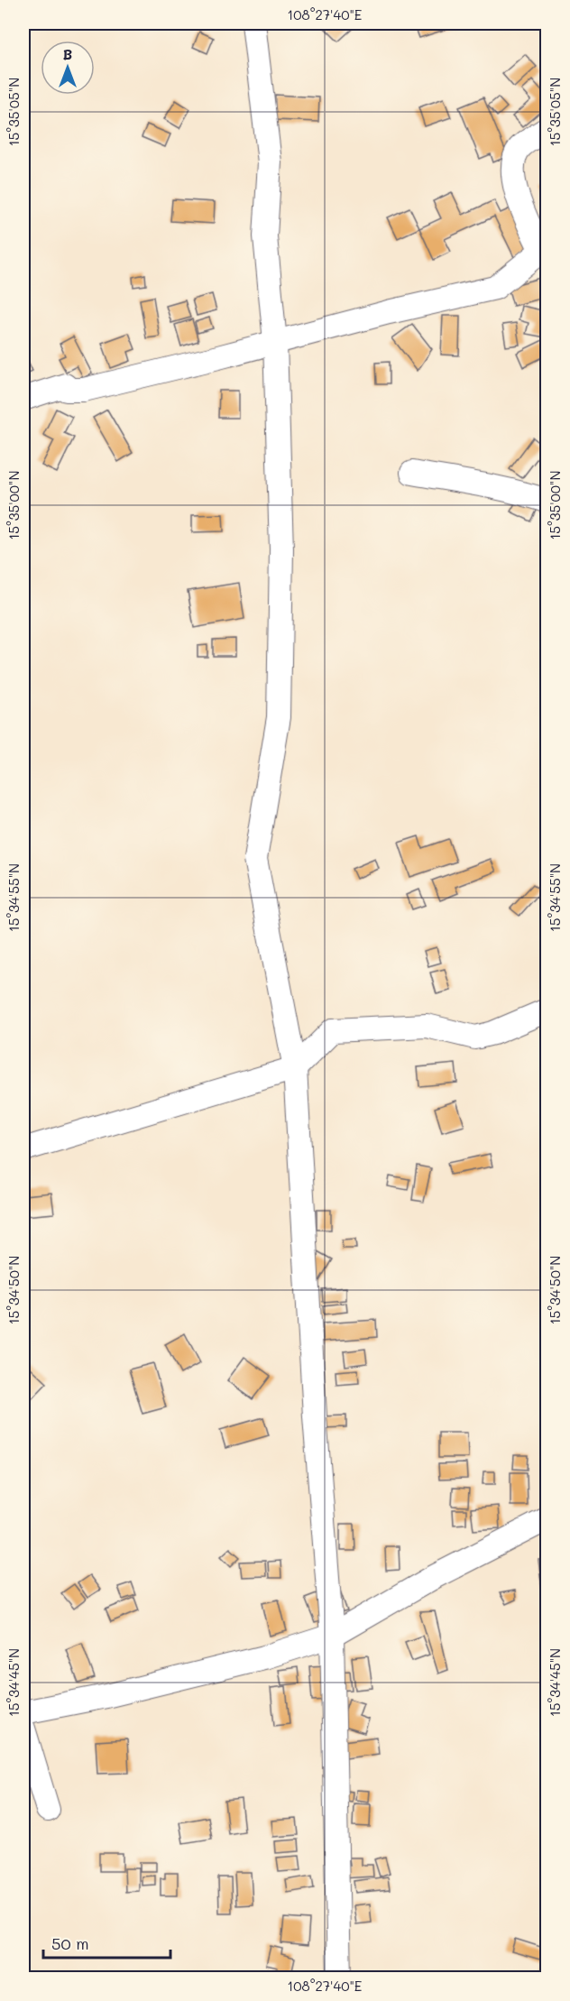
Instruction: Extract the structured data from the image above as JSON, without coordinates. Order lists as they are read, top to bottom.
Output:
{
  "scale_bar": "50 m",
  "north": "top",
  "coordinates": [
    "108°27'40\"E",
    "15°35'05\"N",
    "15°35'00\"N",
    "15°34'55\"N",
    "15°34'50\"N",
    "15°34'45\"N"
  ]
}
